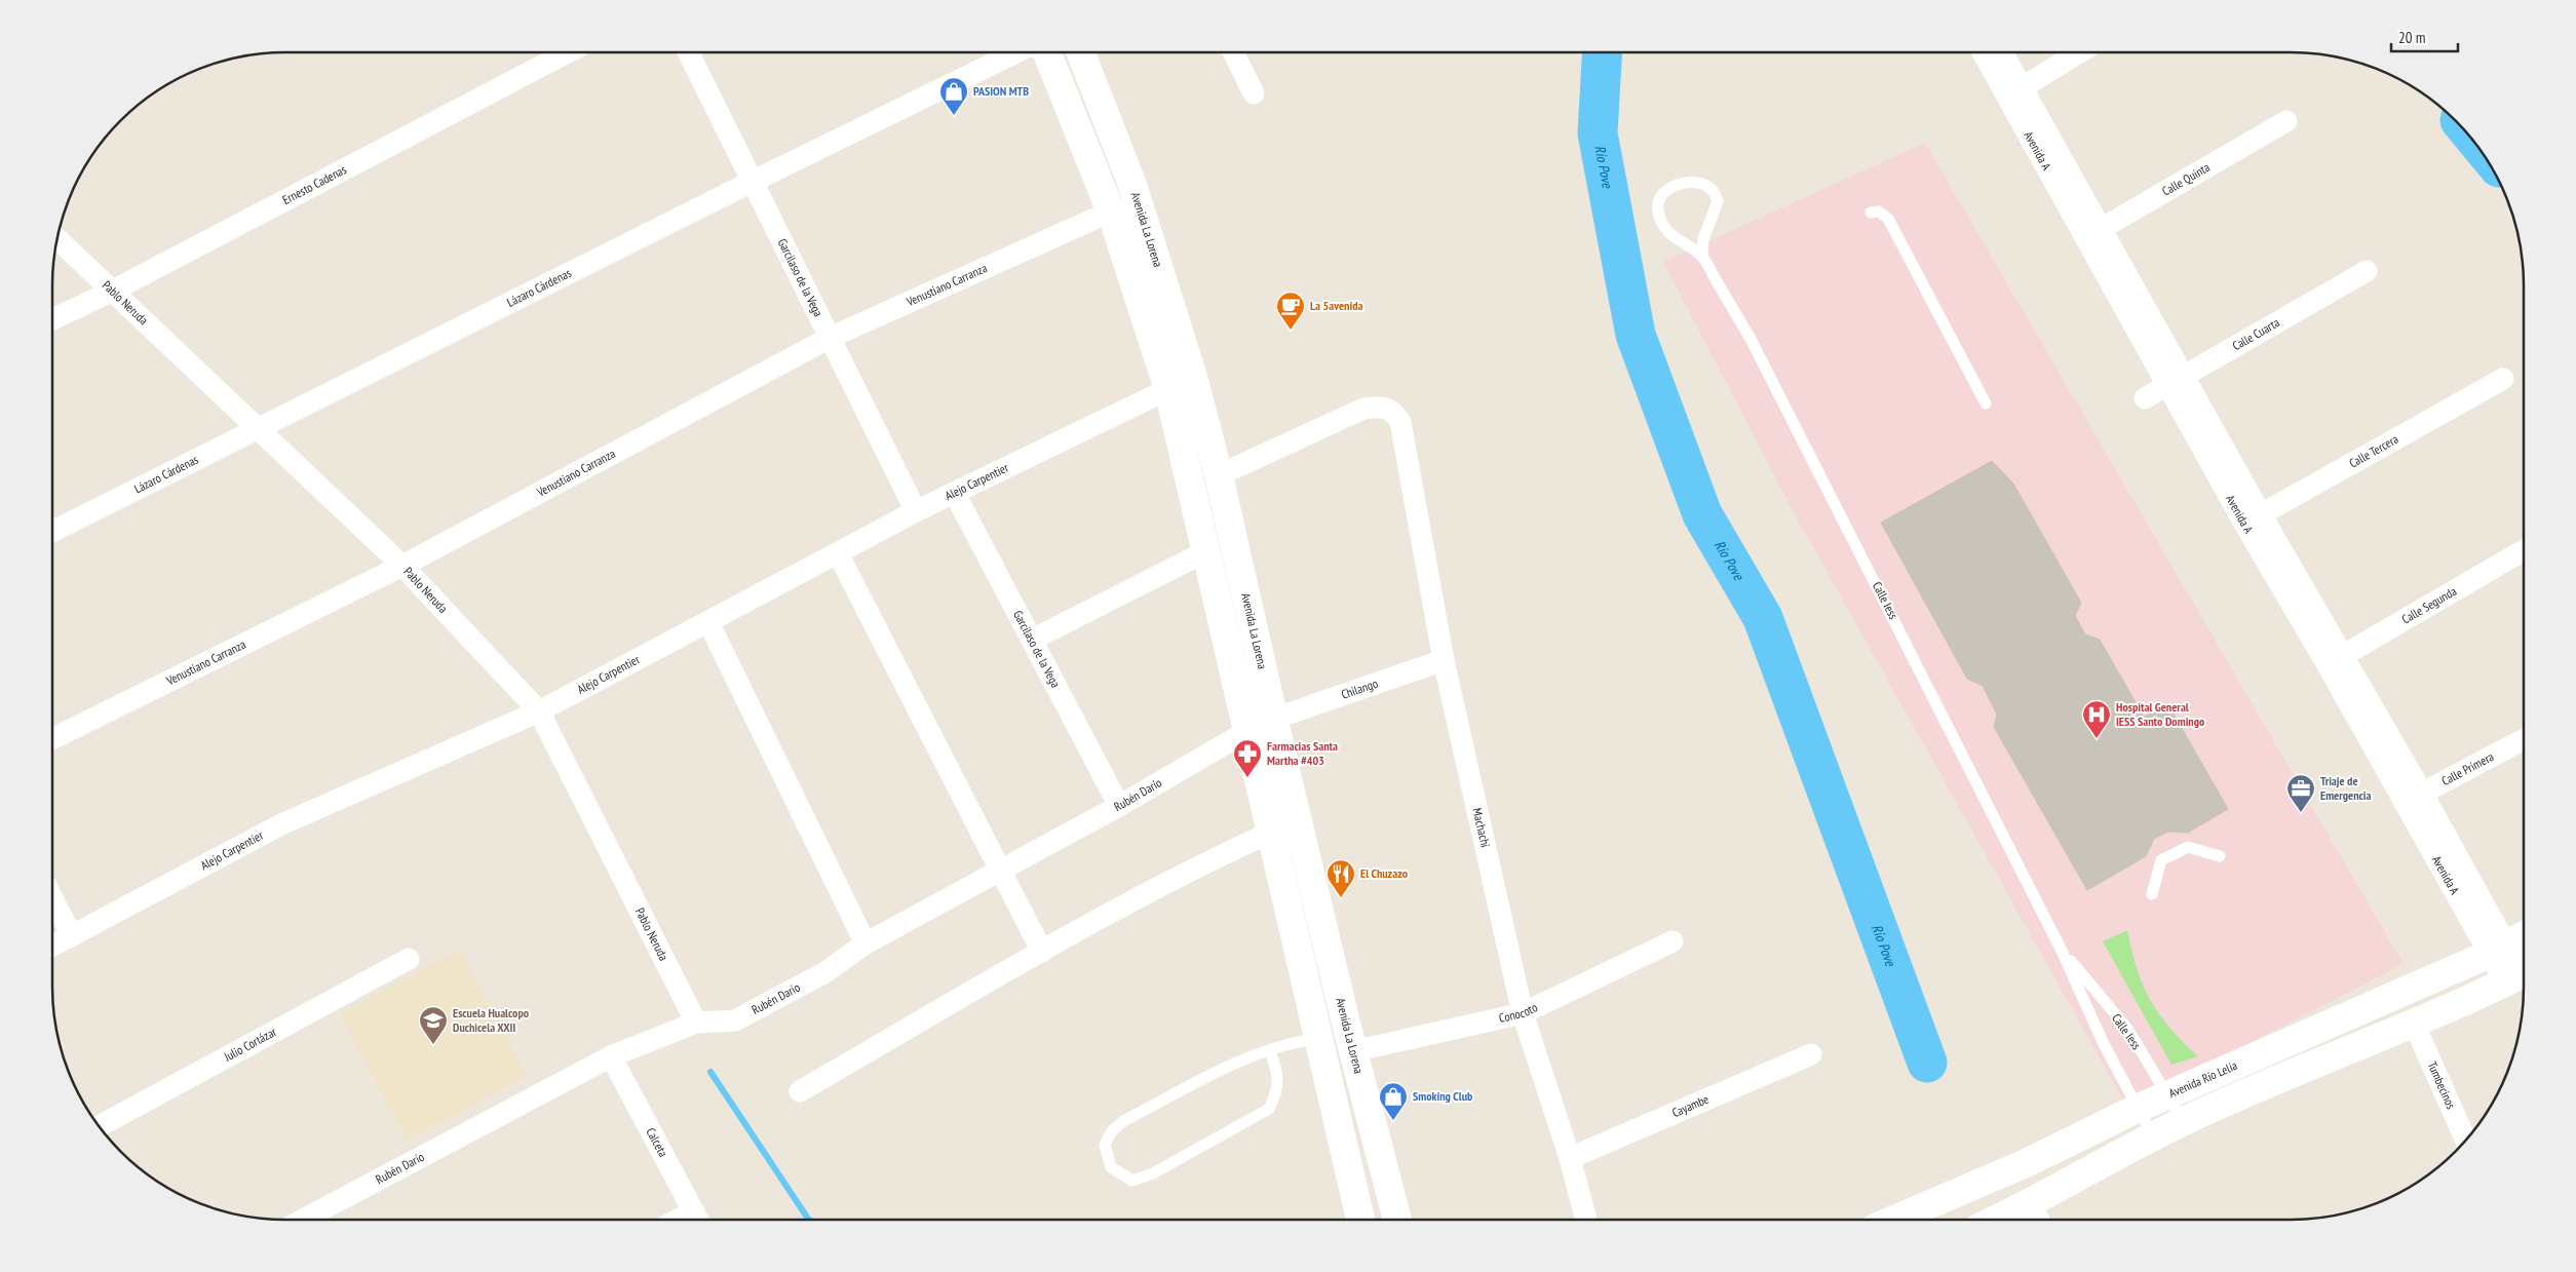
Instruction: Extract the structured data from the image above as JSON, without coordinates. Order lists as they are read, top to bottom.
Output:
{
  "streets": {
    "main road": ["Avenida La Lorena", "Avenida Río Lelia"],
    "street": [
      "Avenida A",
      "Calle Quinta",
      "Ernesto Cadenas",
      "Garcilaso de la Vega",
      "Venustiano Carranza",
      "Lázaro Cárdenas",
      "Pablo Neruda",
      "Calle Cuarta",
      "Calle Tercera",
      "Alejo Carpentier",
      "Calle Segunda",
      "Chilango",
      "Calle Primera",
      "Rubén Darío",
      "Machachi",
      "Conocoto",
      "Julio Cortázar",
      "Tumbecinos",
      "Cayambe",
      "Calceta"
    ],
    "lane": ["Calle Iess"]
  },
  "crossings": [
    ["Avenida A", "Calle Quinta"],
    ["Avenida A", "Calle Cuarta"],
    ["Avenida A", "Calle Tercera"],
    ["Avenida A", "Calle Segunda"],
    ["Avenida A", "Calle Primera"],
    ["Avenida A", "Avenida Río Lelia"],
    ["Ernesto Cadenas", "Pablo Neruda"],
    ["Avenida La Lorena", "Chilango"],
    ["Avenida La Lorena", "Machachi"],
    ["Avenida La Lorena", "Conocoto"],
    ["Garcilaso de la Vega", "Venustiano Carranza"],
    ["Garcilaso de la Vega", "Lázaro Cárdenas"],
    ["Garcilaso de la Vega", "Alejo Carpentier"],
    ["Garcilaso de la Vega", "Rubén Darío"],
    ["Venustiano Carranza", "Pablo Neruda"],
    ["Lázaro Cárdenas", "Pablo Neruda"],
    ["Pablo Neruda", "Alejo Carpentier"],
    ["Pablo Neruda", "Rubén Darío"],
    ["Calle Iess", "Avenida Río Lelia"],
    ["Chilango", "Machachi"],
    ["Rubén Darío", "Calceta"],
    ["Machachi", "Conocoto"],
    ["Machachi", "Cayambe"]
  ],
  "water": ["Río Pove"],
  "places": {
    "shop": ["PASION MTB", "Smoking Club"],
    "cafe": ["La 5avenida"],
    "hospital": ["Hospital General IESS Santo Domingo"],
    "pharmacy": ["Farmacias Santa Martha #403"],
    "office": ["Triaje de Emergencia"],
    "restaurant": ["El Chuzazo"],
    "school or university": ["Escuela Hualcopo Duchicela XXII"]
  },
  "scale_bar": "20 m"
}
